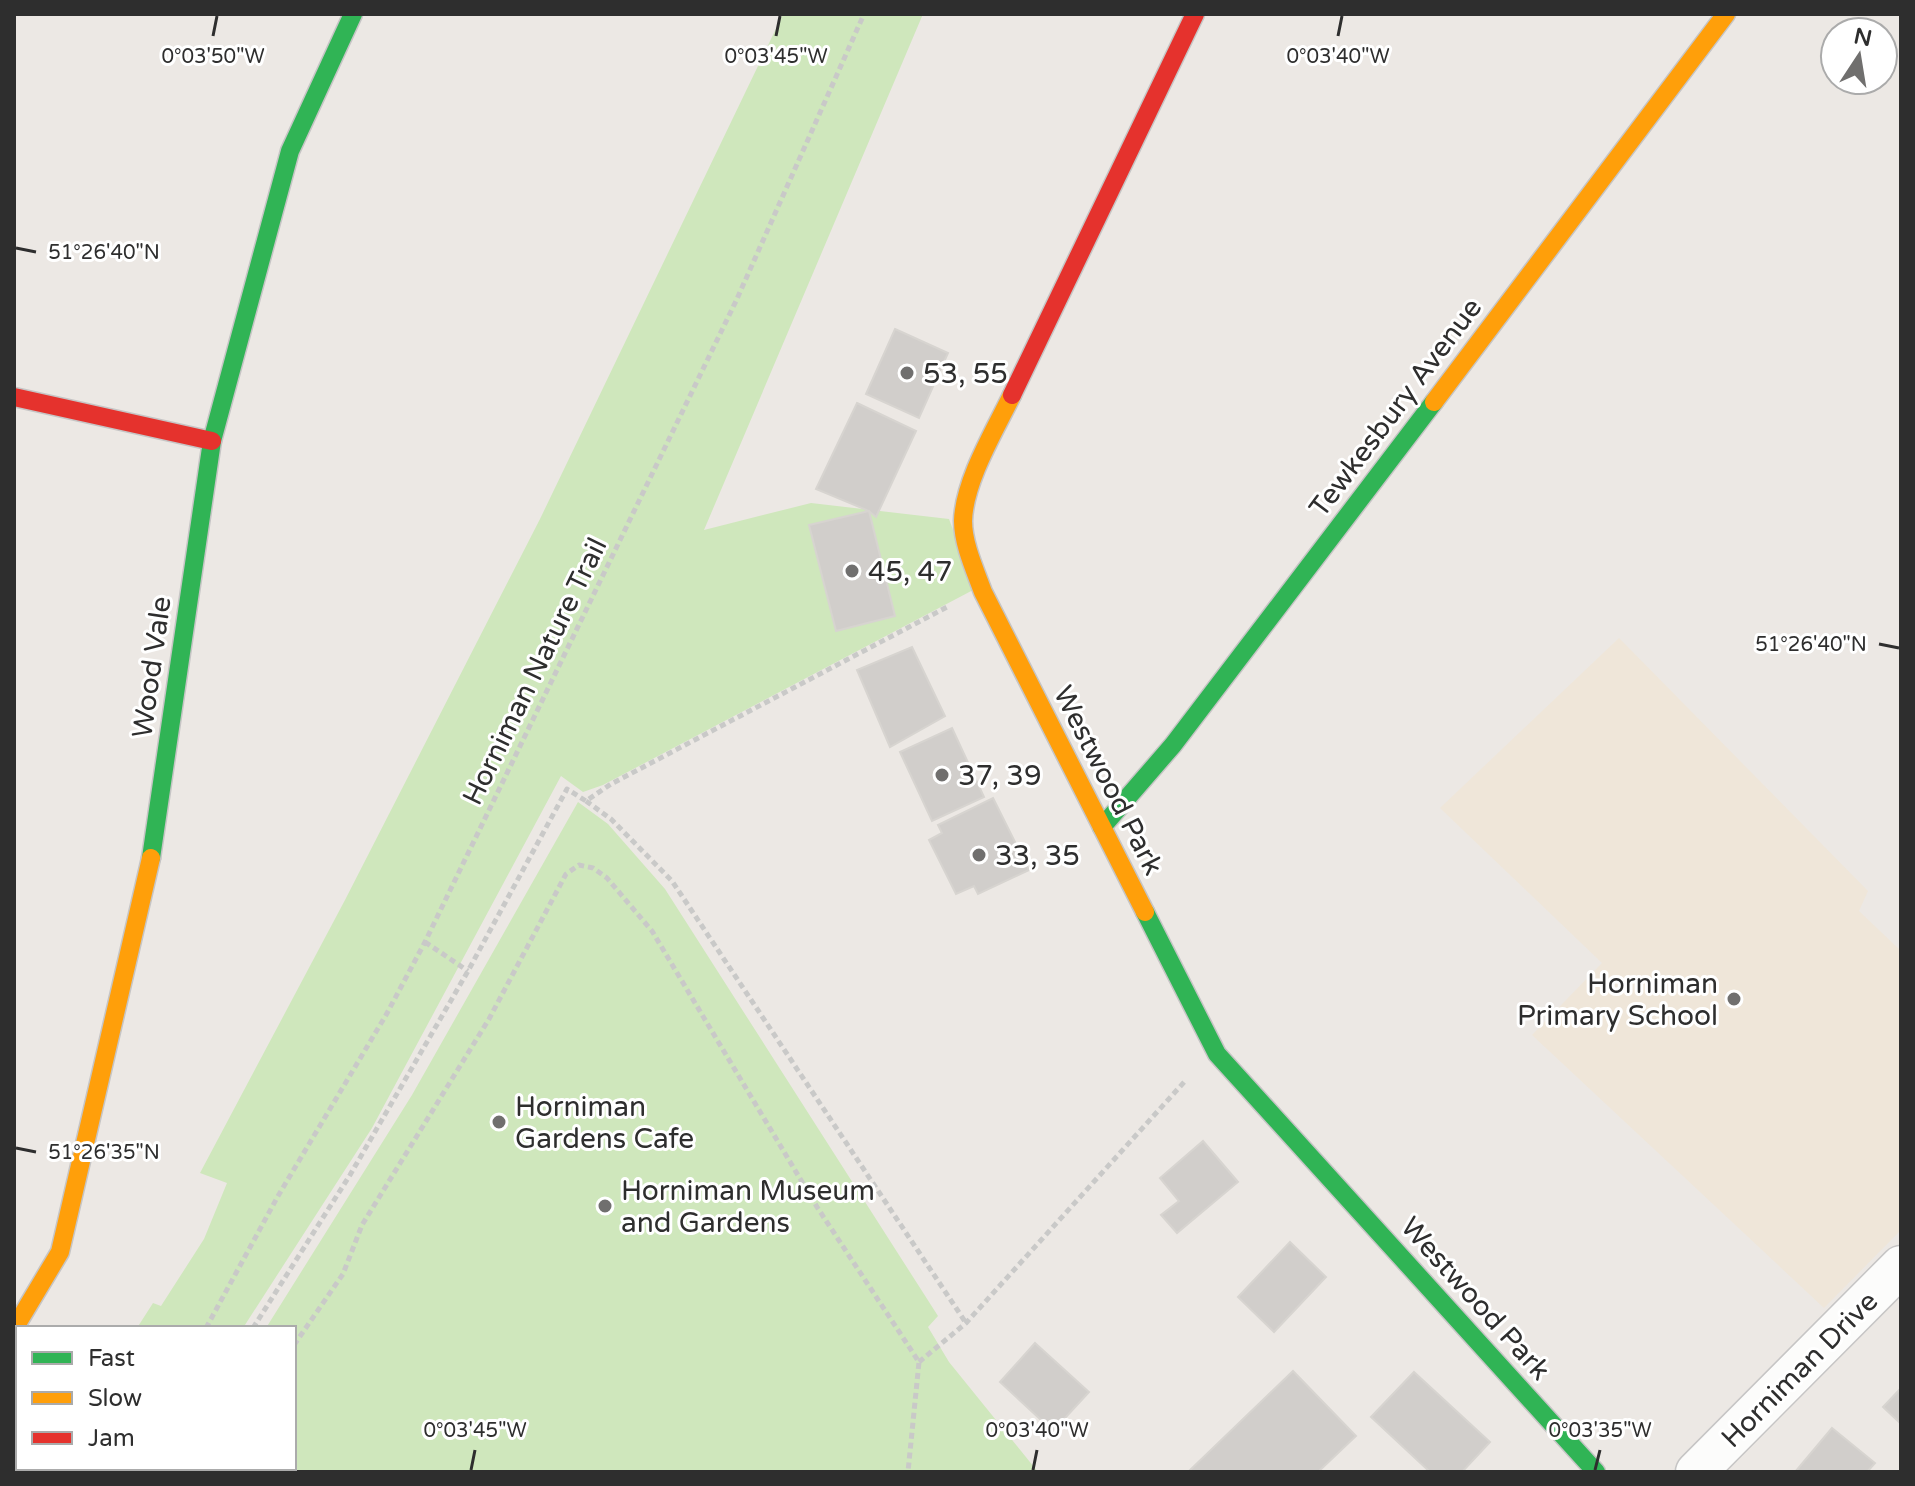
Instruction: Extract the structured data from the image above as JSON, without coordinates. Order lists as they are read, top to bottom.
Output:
{
  "streets": {
    "street": [
      "Tewkesbury Avenue",
      "Wood Vale",
      "Westwood Park",
      "Horniman Drive"
    ],
    "path": ["Horniman Nature Trail"]
  },
  "crossings": [
    ["Tewkesbury Avenue", "Westwood Park"]
  ],
  "places": [
    "53, 55",
    "45, 47",
    "37, 39",
    "33, 35",
    "Horniman Primary School",
    "Horniman Gardens Cafe",
    "Horniman Museum and Gardens"
  ],
  "legend": ["Fast", "Slow", "Jam"],
  "north": "top",
  "coordinates": [
    "0°03'50\"W",
    "0°03'45\"W",
    "0°03'40\"W",
    "51°26'40\"N",
    "51°26'35\"N",
    "0°03'35\"W"
  ]
}
